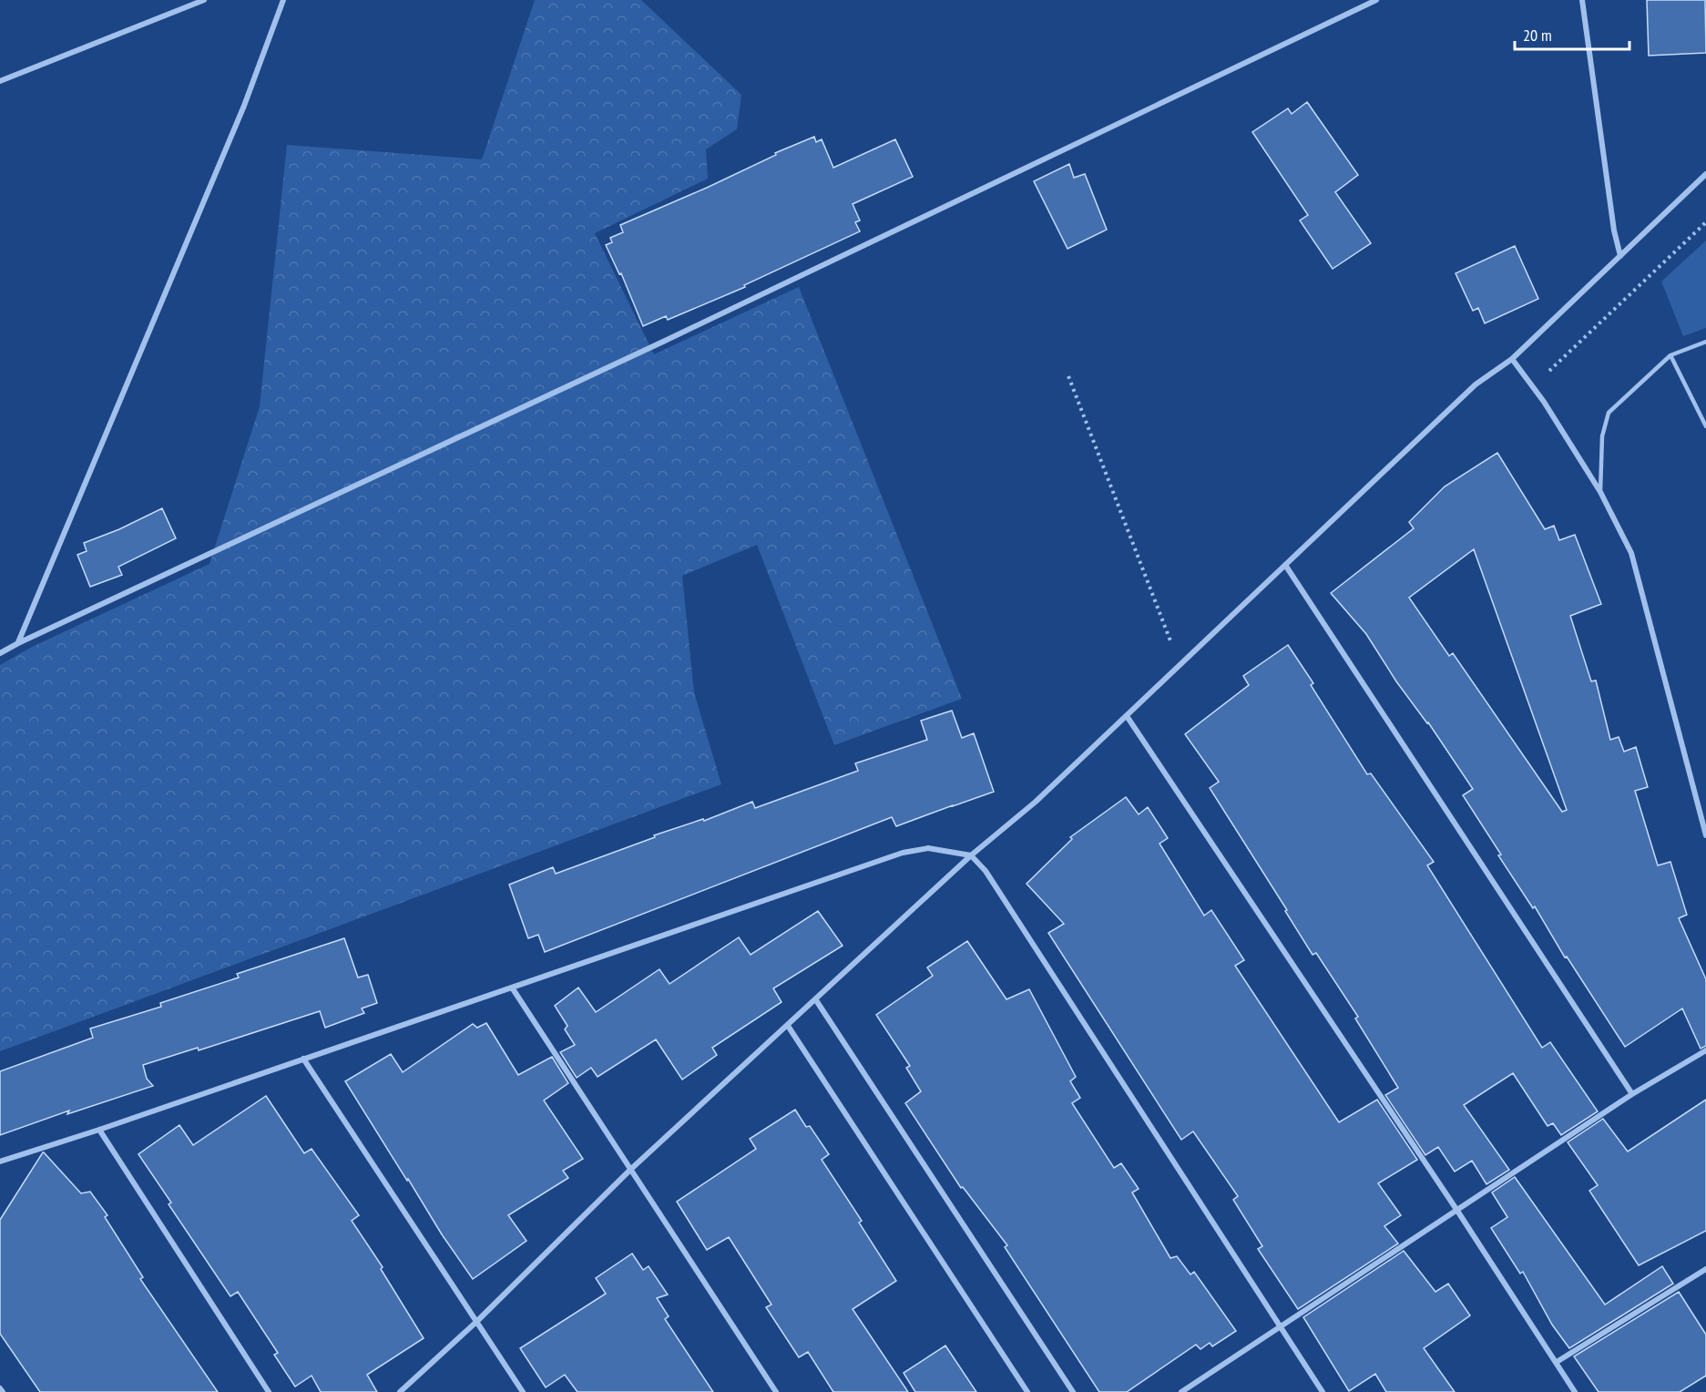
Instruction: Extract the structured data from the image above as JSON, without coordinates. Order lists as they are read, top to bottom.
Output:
{
  "scale_bar": "20 m"
}
